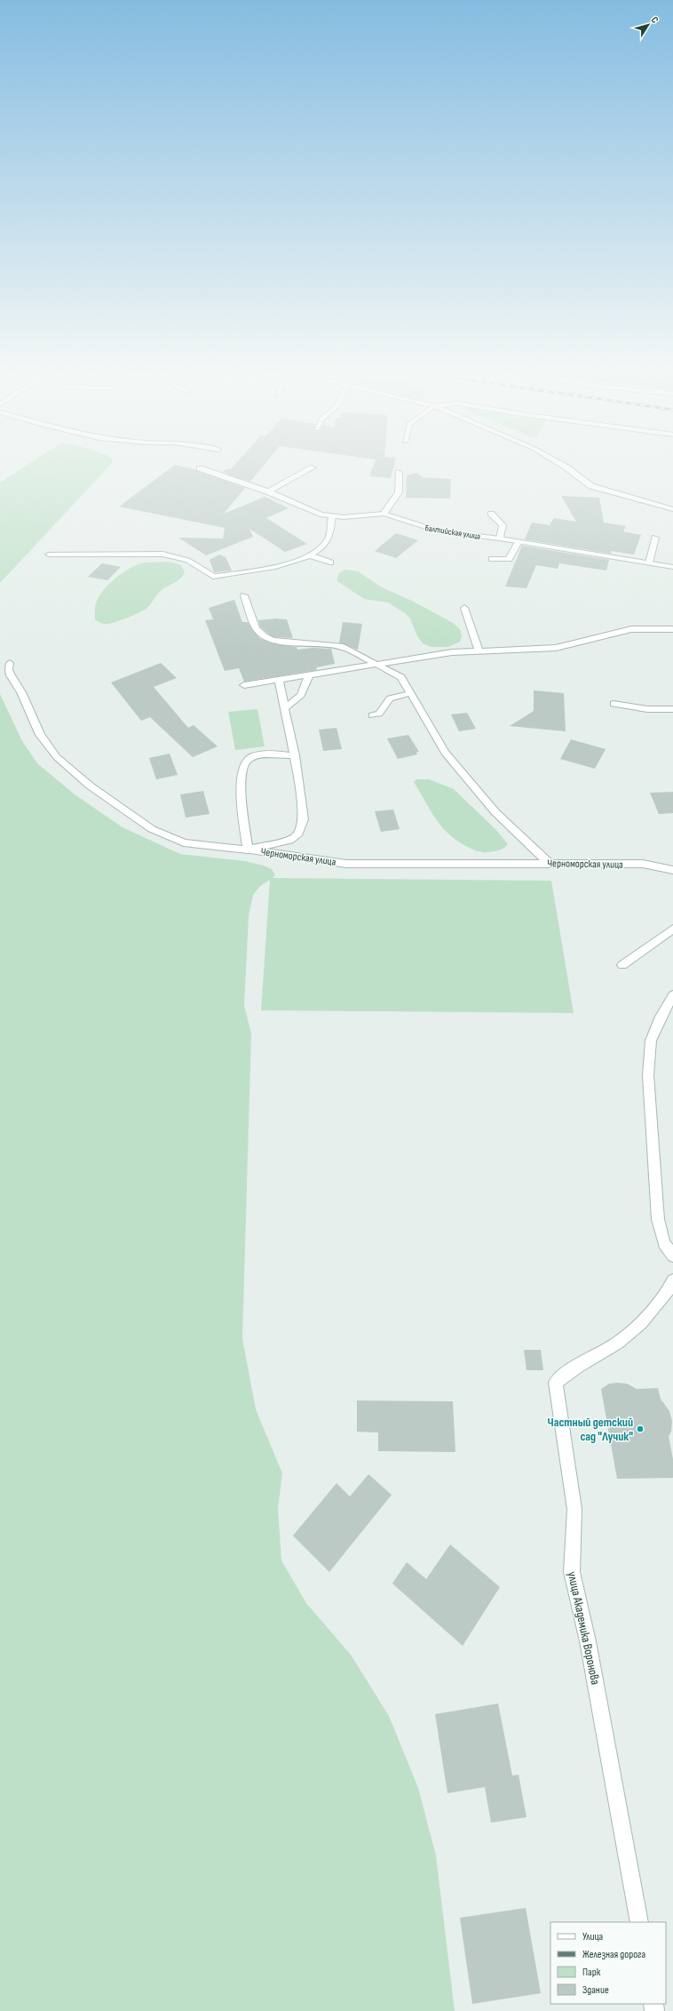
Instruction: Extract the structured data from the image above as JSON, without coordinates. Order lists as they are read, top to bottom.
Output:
{
  "streets": {
    "street": ["Балтийская улица", "Черноморская улица", "улица Академика Воронова"]
  },
  "places": ["Частный детский сад \"Лучик\""],
  "legend": [
    "Улица",
    "Железная дорога",
    "Парк",
    "Здание"
  ],
  "north": "top right"
}
